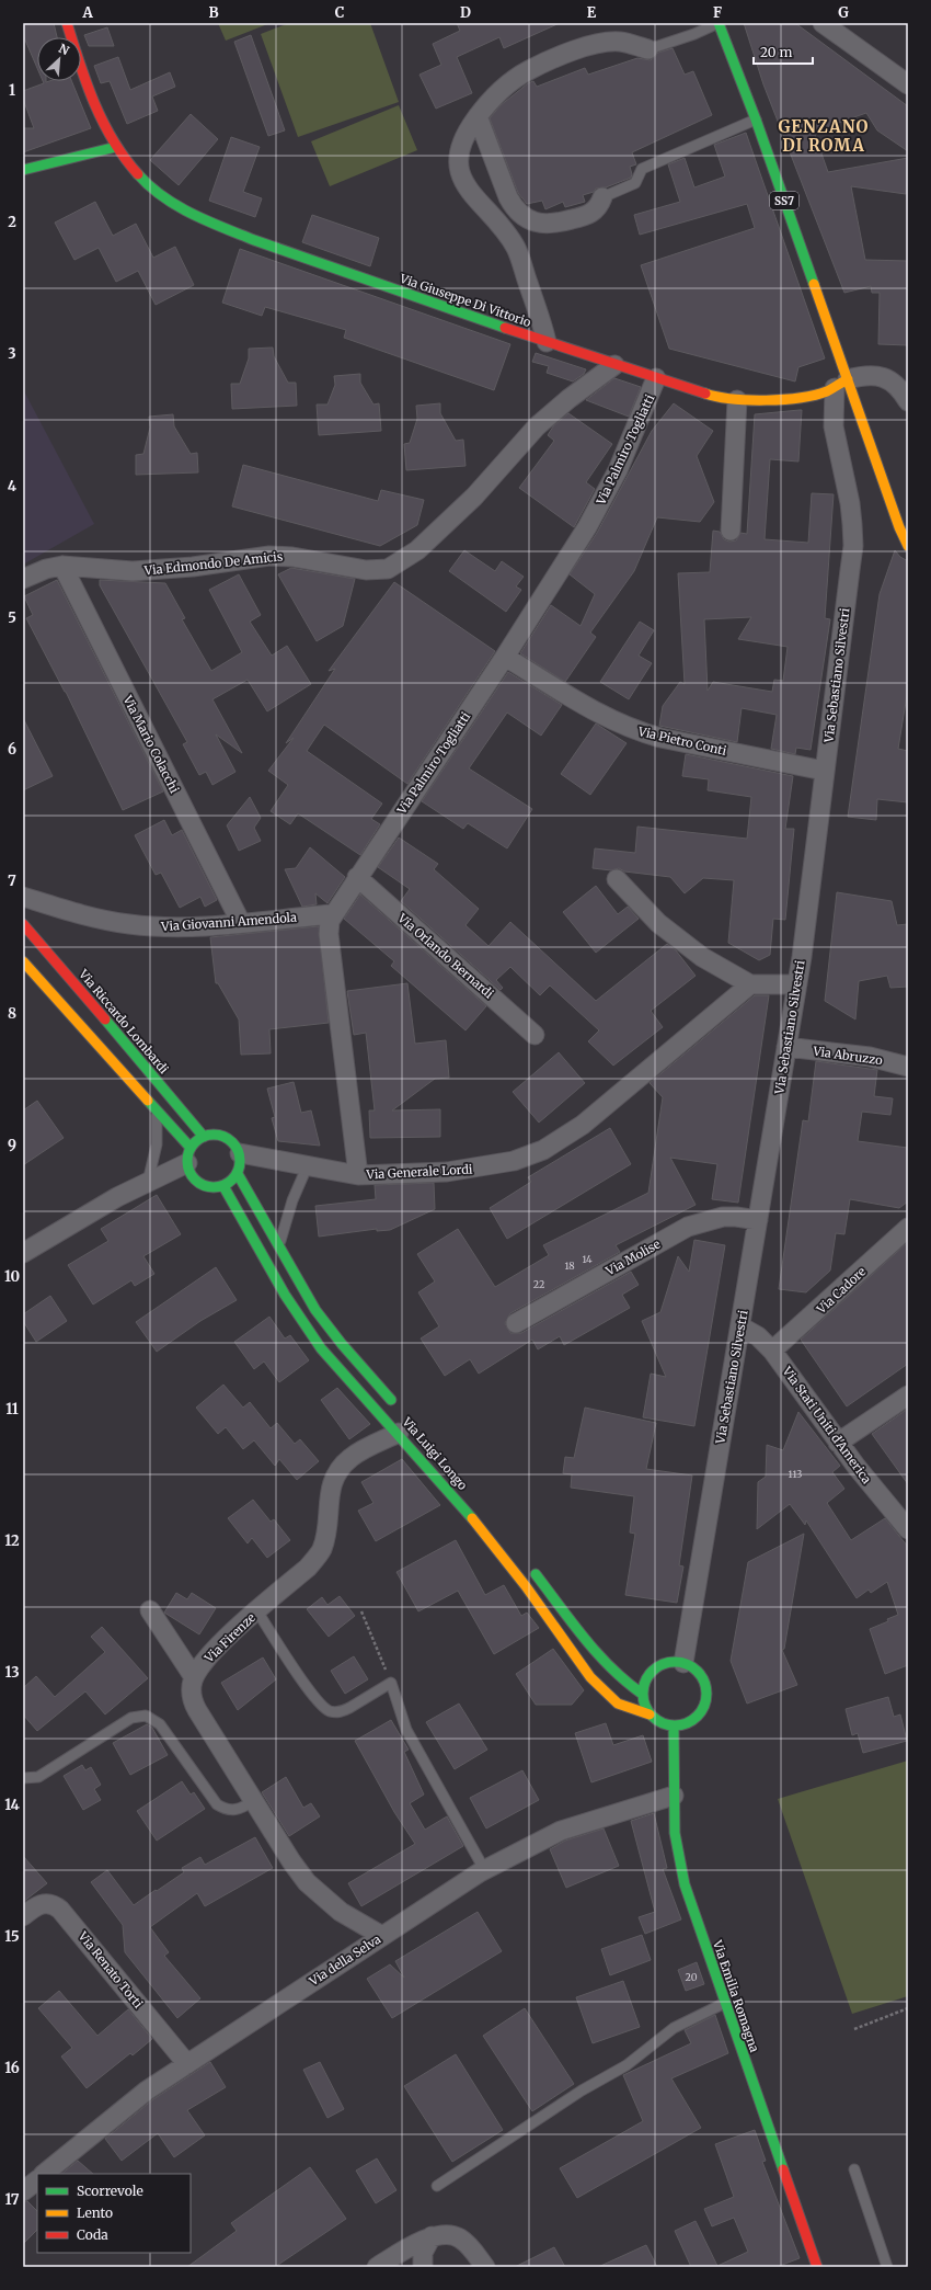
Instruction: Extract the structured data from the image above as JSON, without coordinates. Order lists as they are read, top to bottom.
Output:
{
  "streets": {
    "main road": [
      "SS7",
      "Via Giuseppe Di Vittorio",
      "Via Riccardo Lombardi",
      "Via Luigi Longo",
      "Via Emilia Romagna"
    ],
    "street": [
      "Via Palmiro Togliatti",
      "Via Edmondo De Amicis",
      "Via Sebastiano Silvestri",
      "Via Pietro Conti",
      "Via Mario Colacchi",
      "Via Giovanni Amendola",
      "Via Orlando Bernardi",
      "Via Abruzzo",
      "Via Generale Lordi",
      "Via Molise",
      "Via Cadore",
      "Via Stati Uniti d'America",
      "Via Firenze",
      "Via della Selva",
      "Via Renato Torti"
    ]
  },
  "crossings": [
    ["SS7", "Via Giuseppe Di Vittorio"],
    ["SS7", "Via Sebastiano Silvestri"],
    ["Via Giuseppe Di Vittorio", "Via Palmiro Togliatti"],
    ["Via Giuseppe Di Vittorio", "Via Edmondo De Amicis"],
    ["Via Giuseppe Di Vittorio", "Via Sebastiano Silvestri"],
    ["Via Palmiro Togliatti", "Via Pietro Conti"],
    ["Via Palmiro Togliatti", "Via Giovanni Amendola"],
    ["Via Palmiro Togliatti", "Via Orlando Bernardi"],
    ["Via Palmiro Togliatti", "Via Generale Lordi"],
    ["Via Edmondo De Amicis", "Via Mario Colacchi"],
    ["Via Sebastiano Silvestri", "Via Pietro Conti"],
    ["Via Sebastiano Silvestri", "Via Abruzzo"],
    ["Via Sebastiano Silvestri", "Via Molise"],
    ["Via Sebastiano Silvestri", "Via Stati Uniti d'America"],
    ["Via Sebastiano Silvestri", "Via Luigi Longo"],
    ["Via Sebastiano Silvestri", "Via Emilia Romagna"],
    ["Via Mario Colacchi", "Via Giovanni Amendola"],
    ["Via Riccardo Lombardi", "Via Generale Lordi"],
    ["Via Riccardo Lombardi", "Via Luigi Longo"],
    ["Via Generale Lordi", "Via Luigi Longo"],
    ["Via Cadore", "Via Stati Uniti d'America"],
    ["Via Luigi Longo", "Via Firenze"],
    ["Via Luigi Longo", "Via Emilia Romagna"],
    ["Via della Selva", "Via Renato Torti"],
    ["Via della Selva", "Via Emilia Romagna"]
  ],
  "districts": ["GENZANO DI ROMA"],
  "house_numbers": [
    "14",
    "18",
    "22",
    "113",
    "20"
  ],
  "legend": ["Scorrevole", "Lento", "Coda"],
  "scale_bar": "20 m",
  "north": "top right",
  "grid": {
    "columns": [
      "A",
      "B",
      "C",
      "D",
      "E",
      "F",
      "G"
    ],
    "rows": [
      "1",
      "2",
      "3",
      "4",
      "5",
      "6",
      "7",
      "8",
      "9",
      "10",
      "11",
      "12",
      "13",
      "14",
      "15",
      "16",
      "17"
    ]
  }
}
